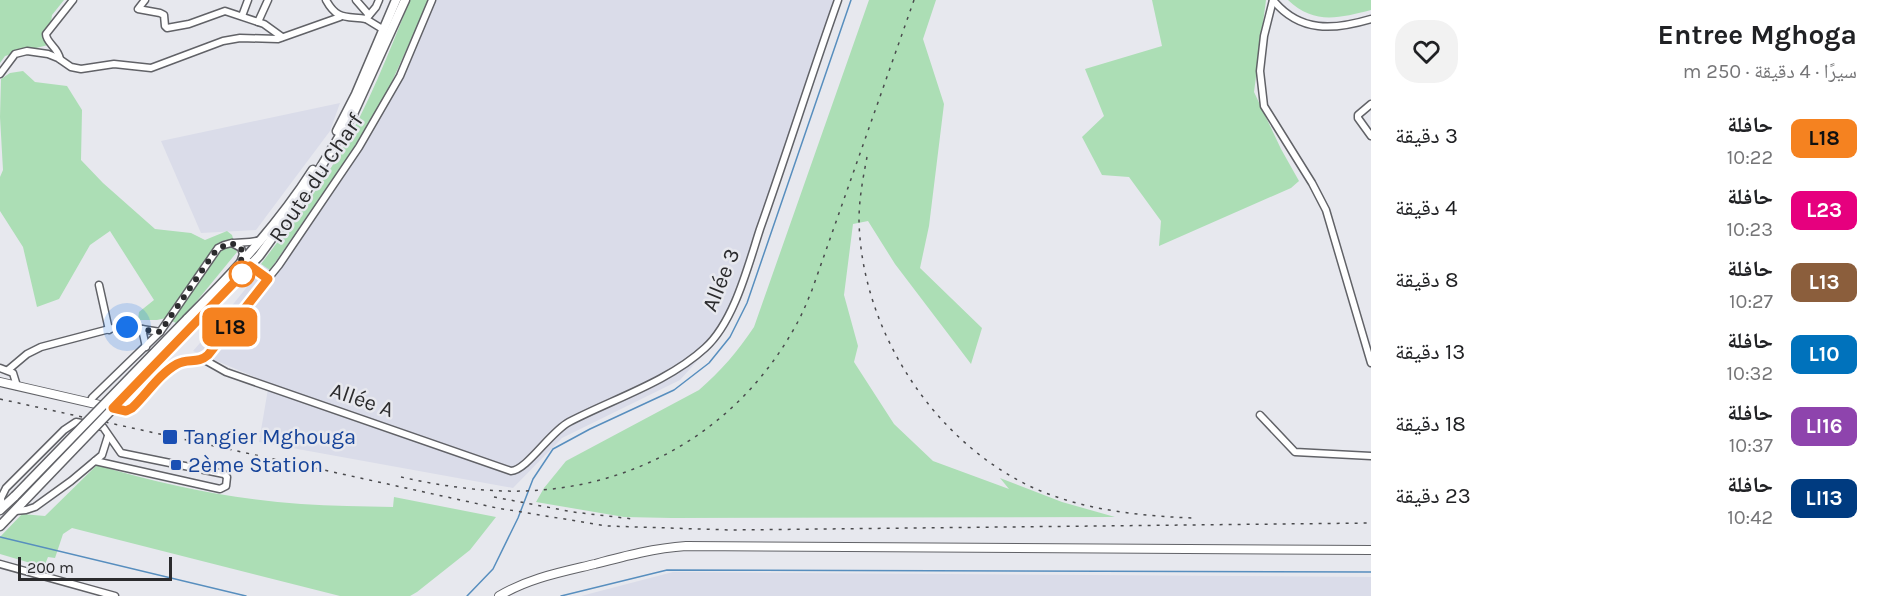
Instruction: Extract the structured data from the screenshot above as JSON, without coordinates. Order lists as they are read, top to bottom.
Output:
{
  "streets": {
    "street": ["Route du Charf", "Allée 3", "Allée A"]
  },
  "crossings": [
    ["Route du Charf", "Allée A"],
    ["Allée 3", "Allée A"]
  ],
  "places": {
    "transit": ["Tangier Mghouga", "2ème Station"]
  },
  "lines": ["bus line L18"],
  "scale_bar": "200 m",
  "page": {
    "heading": ["Entree Mghoga", "سيرًا · 4 دقيقة · 250 m"],
    "on_map": "L18",
    "list": [
      {
        "mark": "L18",
        "name": "حافلة",
        "note": "10:22",
        "value": "3 دقيقة"
      },
      {
        "mark": "L23",
        "name": "حافلة",
        "note": "10:23",
        "value": "4 دقيقة"
      },
      {
        "mark": "L13",
        "name": "حافلة",
        "note": "10:27",
        "value": "8 دقيقة"
      },
      {
        "mark": "L10",
        "name": "حافلة",
        "note": "10:32",
        "value": "13 دقيقة"
      },
      {
        "mark": "LI16",
        "name": "حافلة",
        "note": "10:37",
        "value": "18 دقيقة"
      },
      {
        "mark": "LI13",
        "name": "حافلة",
        "note": "10:42",
        "value": "23 دقيقة"
      }
    ],
    "scale": "200 m"
  }
}
